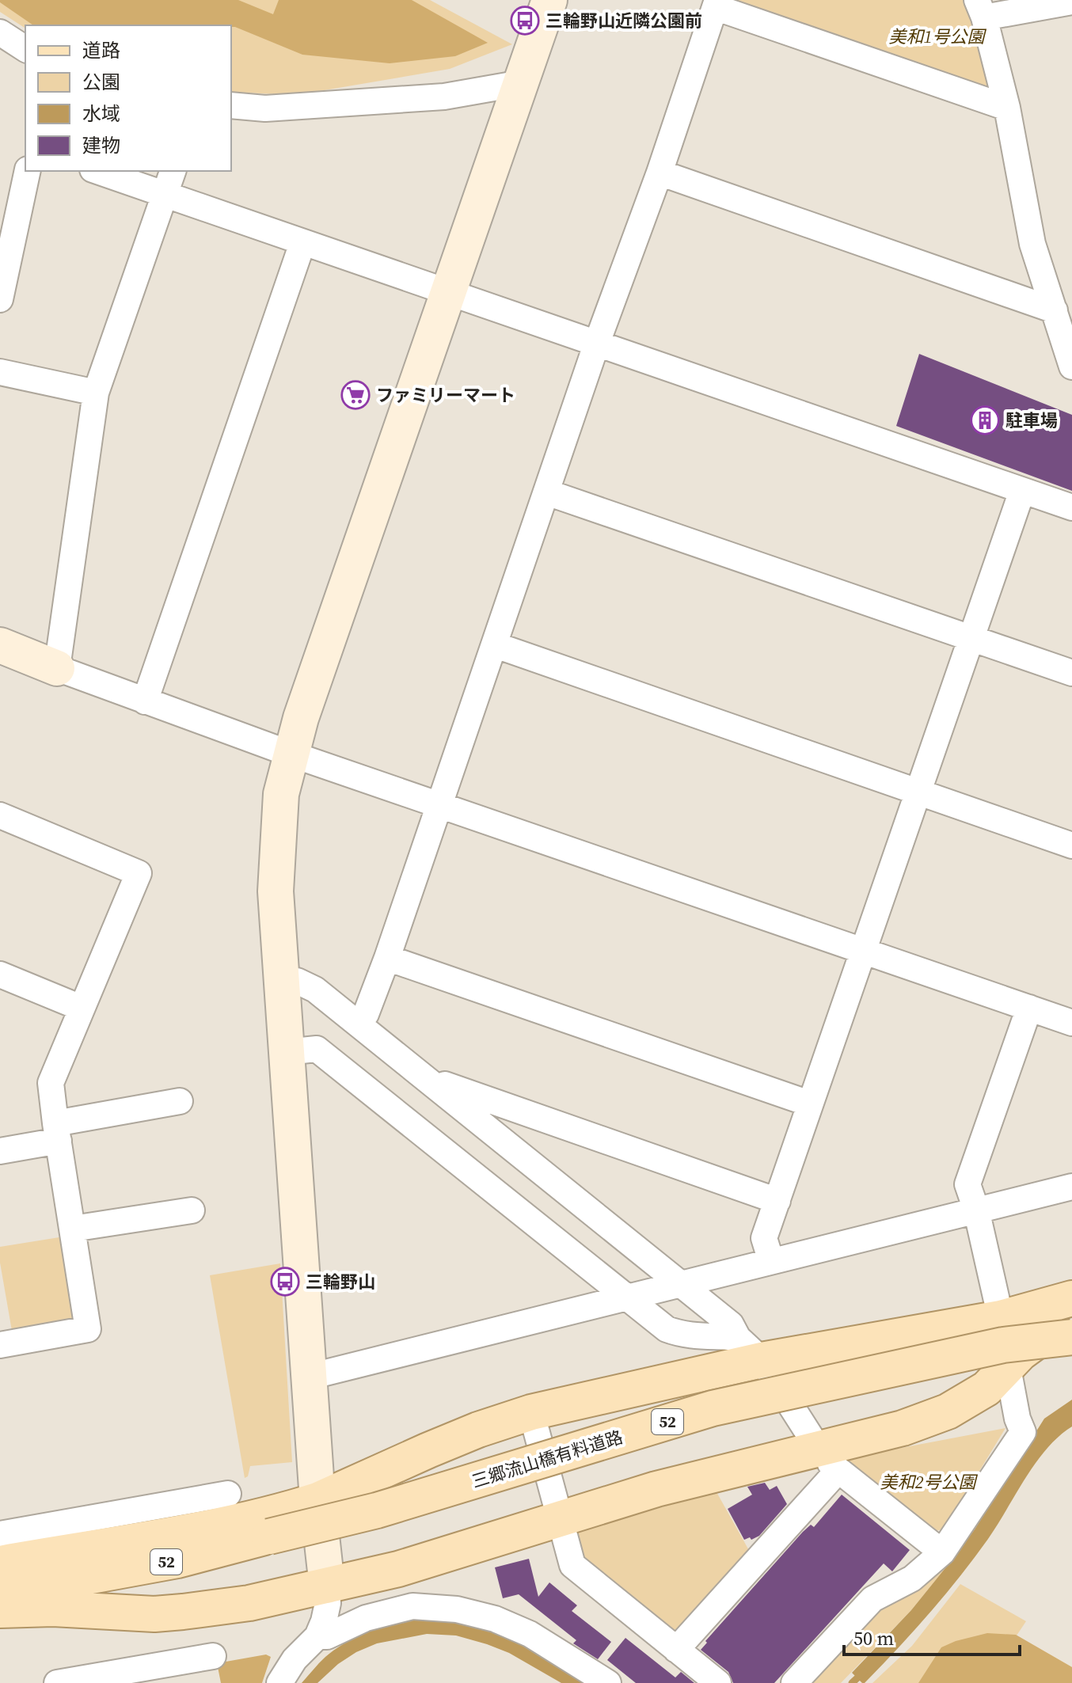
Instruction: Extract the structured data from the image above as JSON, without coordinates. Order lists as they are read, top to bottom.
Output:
{
  "streets": {
    "main road": ["52", "三郷流山橋有料道路"]
  },
  "parks": ["美和1号公園", "美和2号公園"],
  "places": {
    "bus stop": ["三輪野山近隣公園前", "三輪野山"],
    "supermarket": ["ファミリーマート"],
    "building": ["駐車場"]
  },
  "legend": [
    "道路",
    "公園",
    "水域",
    "建物"
  ],
  "scale_bar": "50 m"
}
